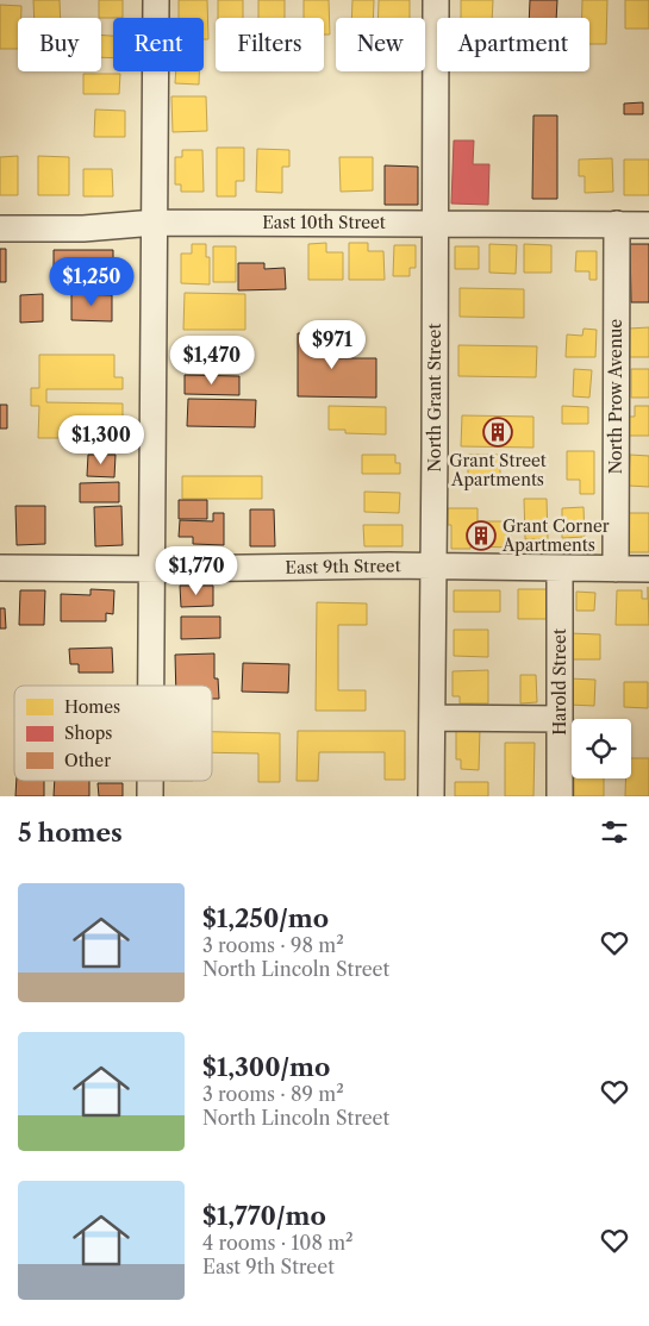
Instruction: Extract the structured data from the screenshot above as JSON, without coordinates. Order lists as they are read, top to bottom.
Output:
{
  "streets": {
    "street": [
      "East 10th Street",
      "North Prow Avenue",
      "North Grant Street",
      "East 9th Street",
      "Harold Street"
    ]
  },
  "crossings": [
    ["East 10th Street", "North Prow Avenue"],
    ["East 10th Street", "North Grant Street"],
    ["North Prow Avenue", "East 9th Street"],
    ["North Grant Street", "East 9th Street"],
    ["East 9th Street", "Harold Street"]
  ],
  "places": {
    "building": ["Grant Street Apartments", "Grant Corner Apartments"]
  },
  "legend": ["Homes", "Shops", "Other"],
  "page": {
    "chip": [
      "Buy",
      "Rent",
      "Filters",
      "New",
      "Apartment"
    ],
    "price": [
      "$1,250",
      "$971",
      "$1,470",
      "$1,300",
      "$1,770"
    ],
    "heading": "5 homes",
    "list": [
      {
        "name": "$1,250/mo",
        "note": "3 rooms · 98 m² · North Lincoln Street"
      },
      {
        "name": "$1,300/mo",
        "note": "3 rooms · 89 m² · North Lincoln Street"
      },
      {
        "name": "$1,770/mo",
        "note": "4 rooms · 108 m² · East 9th Street"
      }
    ]
  }
}
